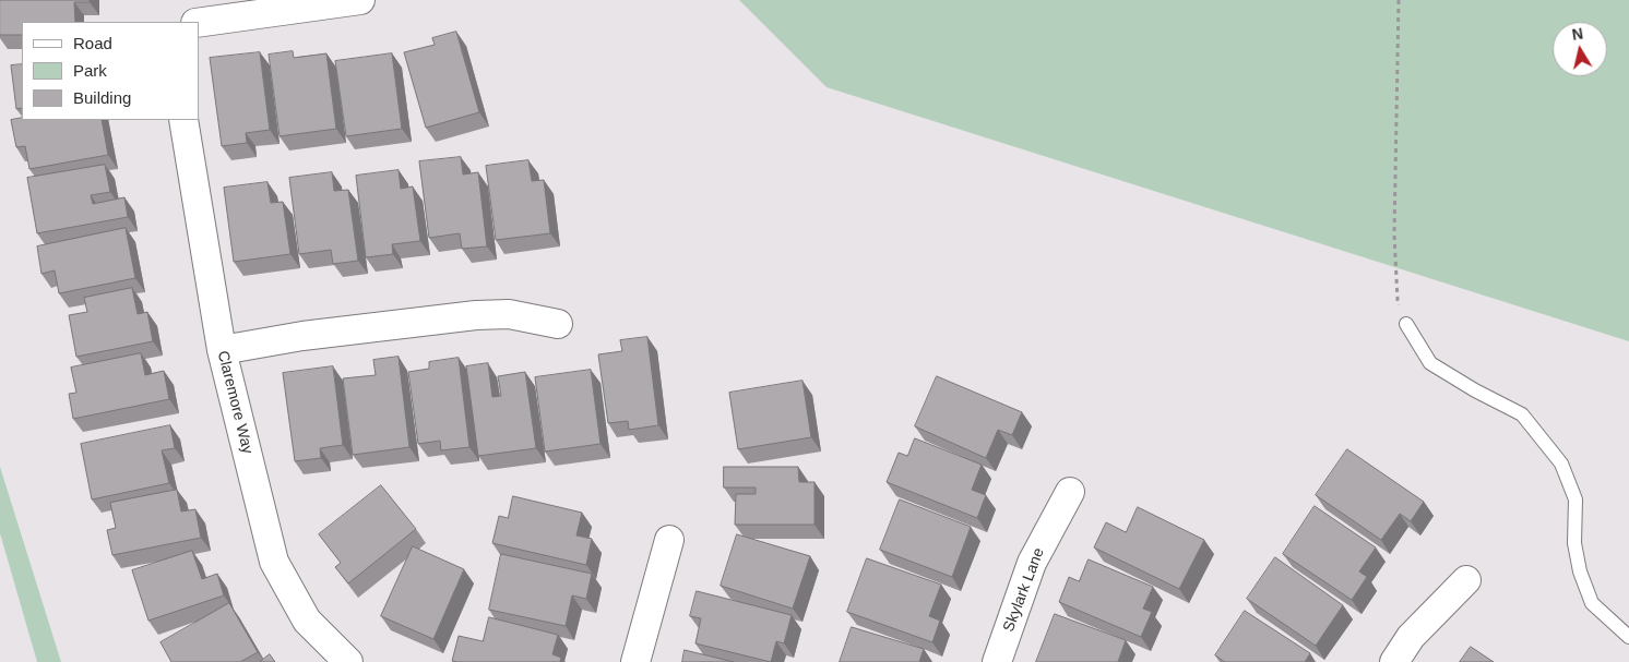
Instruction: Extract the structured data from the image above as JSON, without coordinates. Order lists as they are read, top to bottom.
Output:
{
  "streets": {
    "street": ["Claremore Way", "Skylark Lane"]
  },
  "legend": ["Road", "Park", "Building"],
  "north": "top"
}
